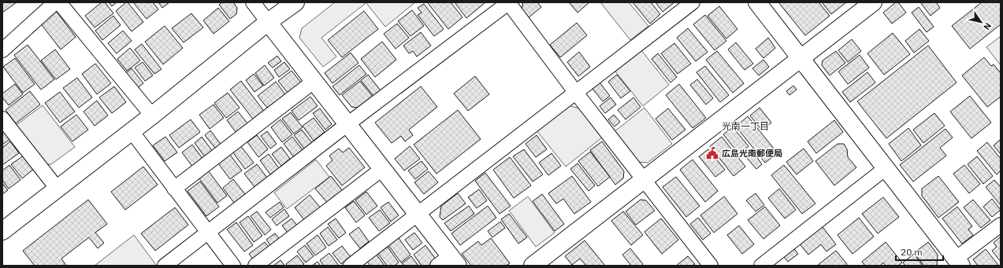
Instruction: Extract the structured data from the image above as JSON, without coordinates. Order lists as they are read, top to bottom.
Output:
{
  "districts": ["光南一丁目"],
  "places": {
    "public building": ["広島光南郵便局"]
  },
  "scale_bar": "20 m",
  "north": "bottom right"
}
